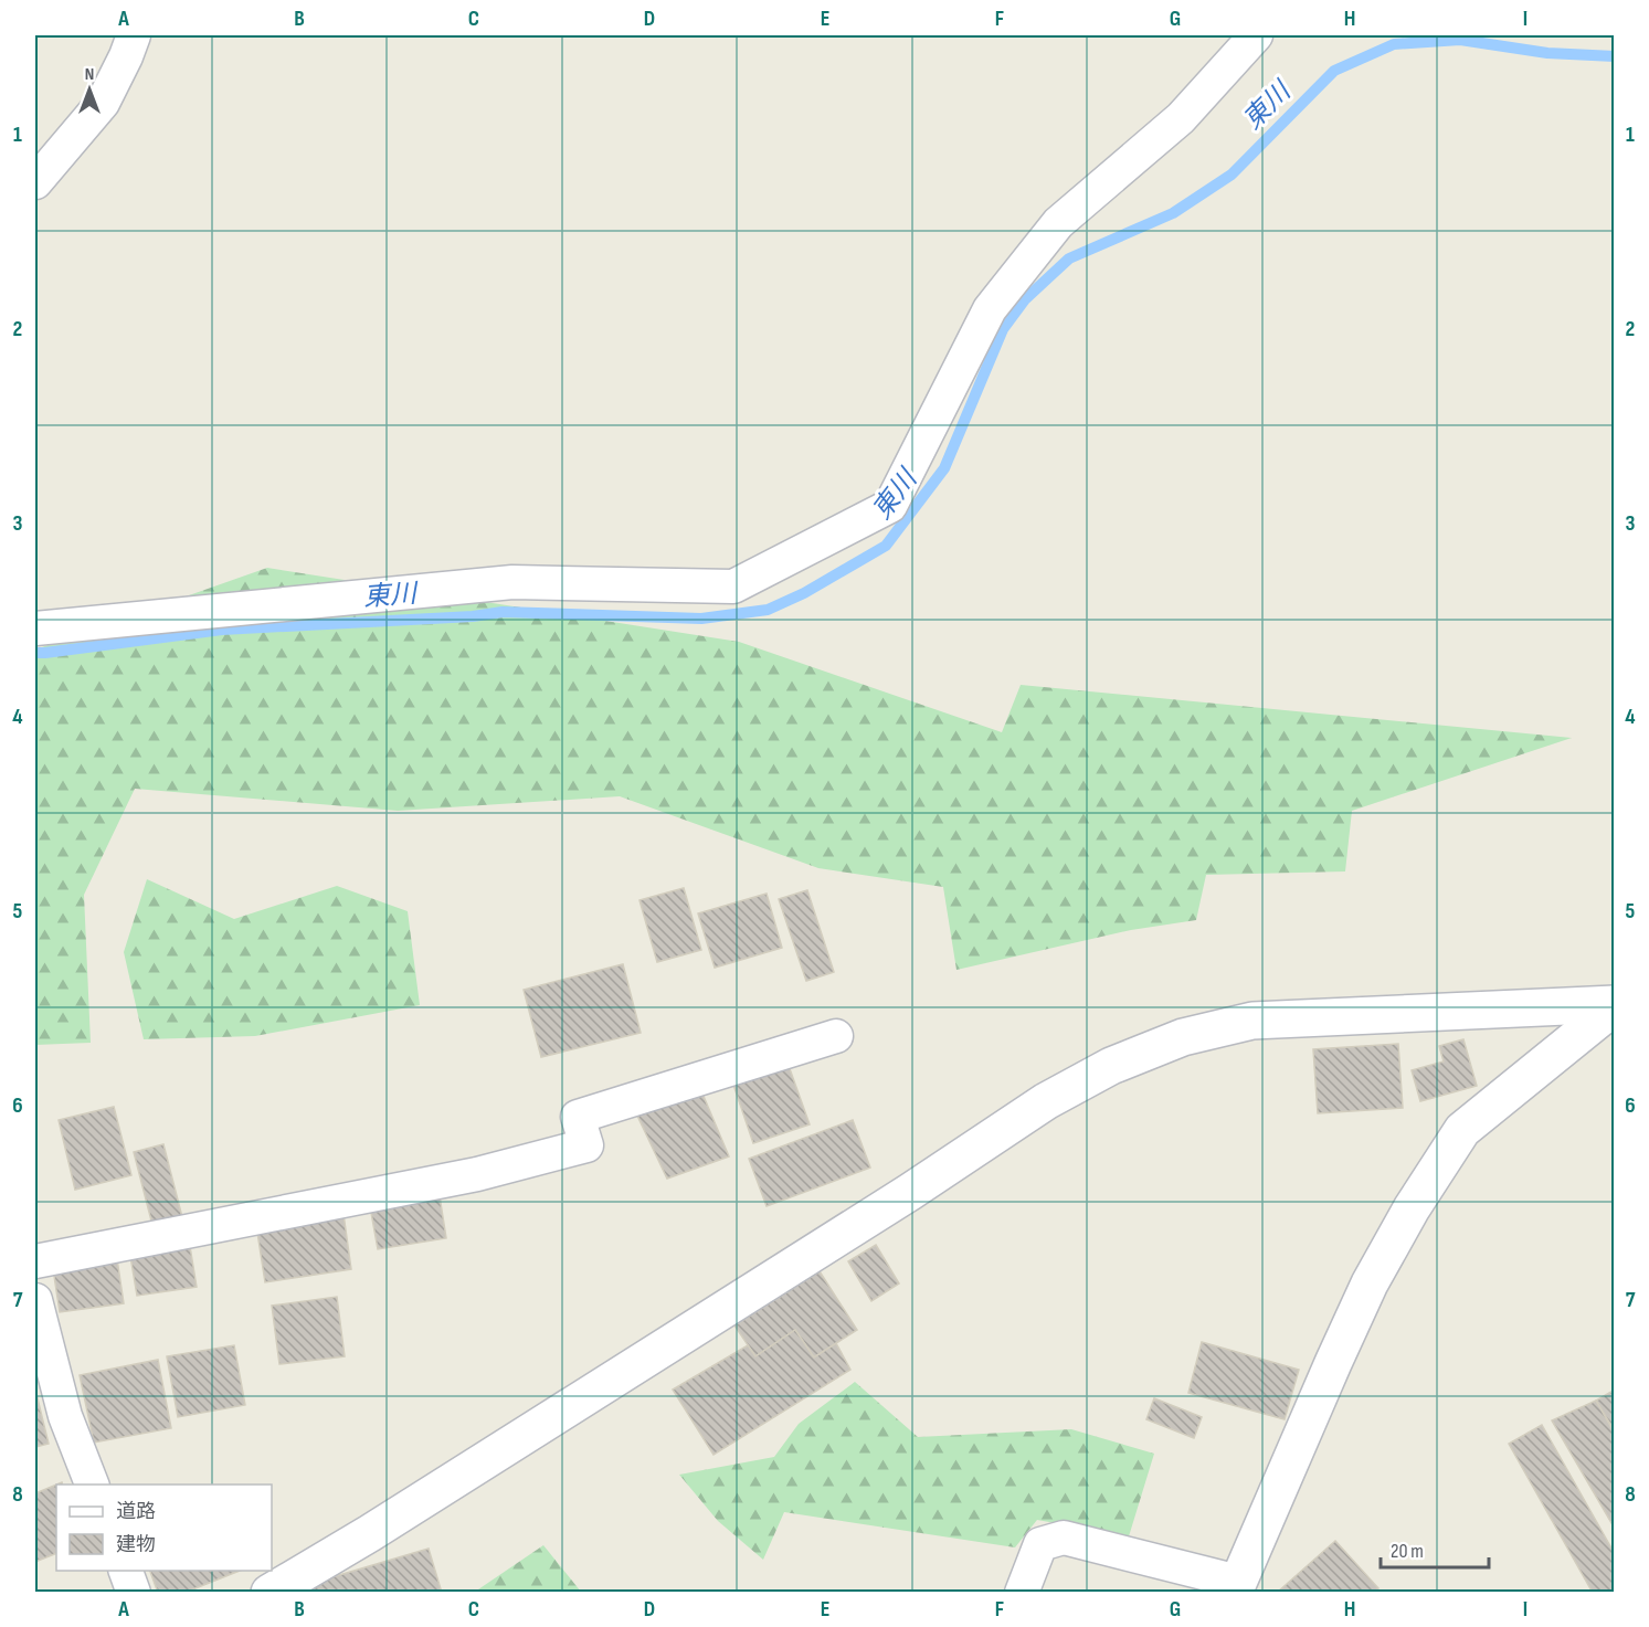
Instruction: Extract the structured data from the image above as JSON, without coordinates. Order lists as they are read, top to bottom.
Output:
{
  "water": ["東川"],
  "legend": ["道路", "建物"],
  "scale_bar": "20 m",
  "north": "top",
  "grid": {
    "columns": [
      "A",
      "B",
      "C",
      "D",
      "E",
      "F",
      "G",
      "H",
      "I"
    ],
    "rows": [
      "1",
      "2",
      "3",
      "4",
      "5",
      "6",
      "7",
      "8"
    ]
  }
}
